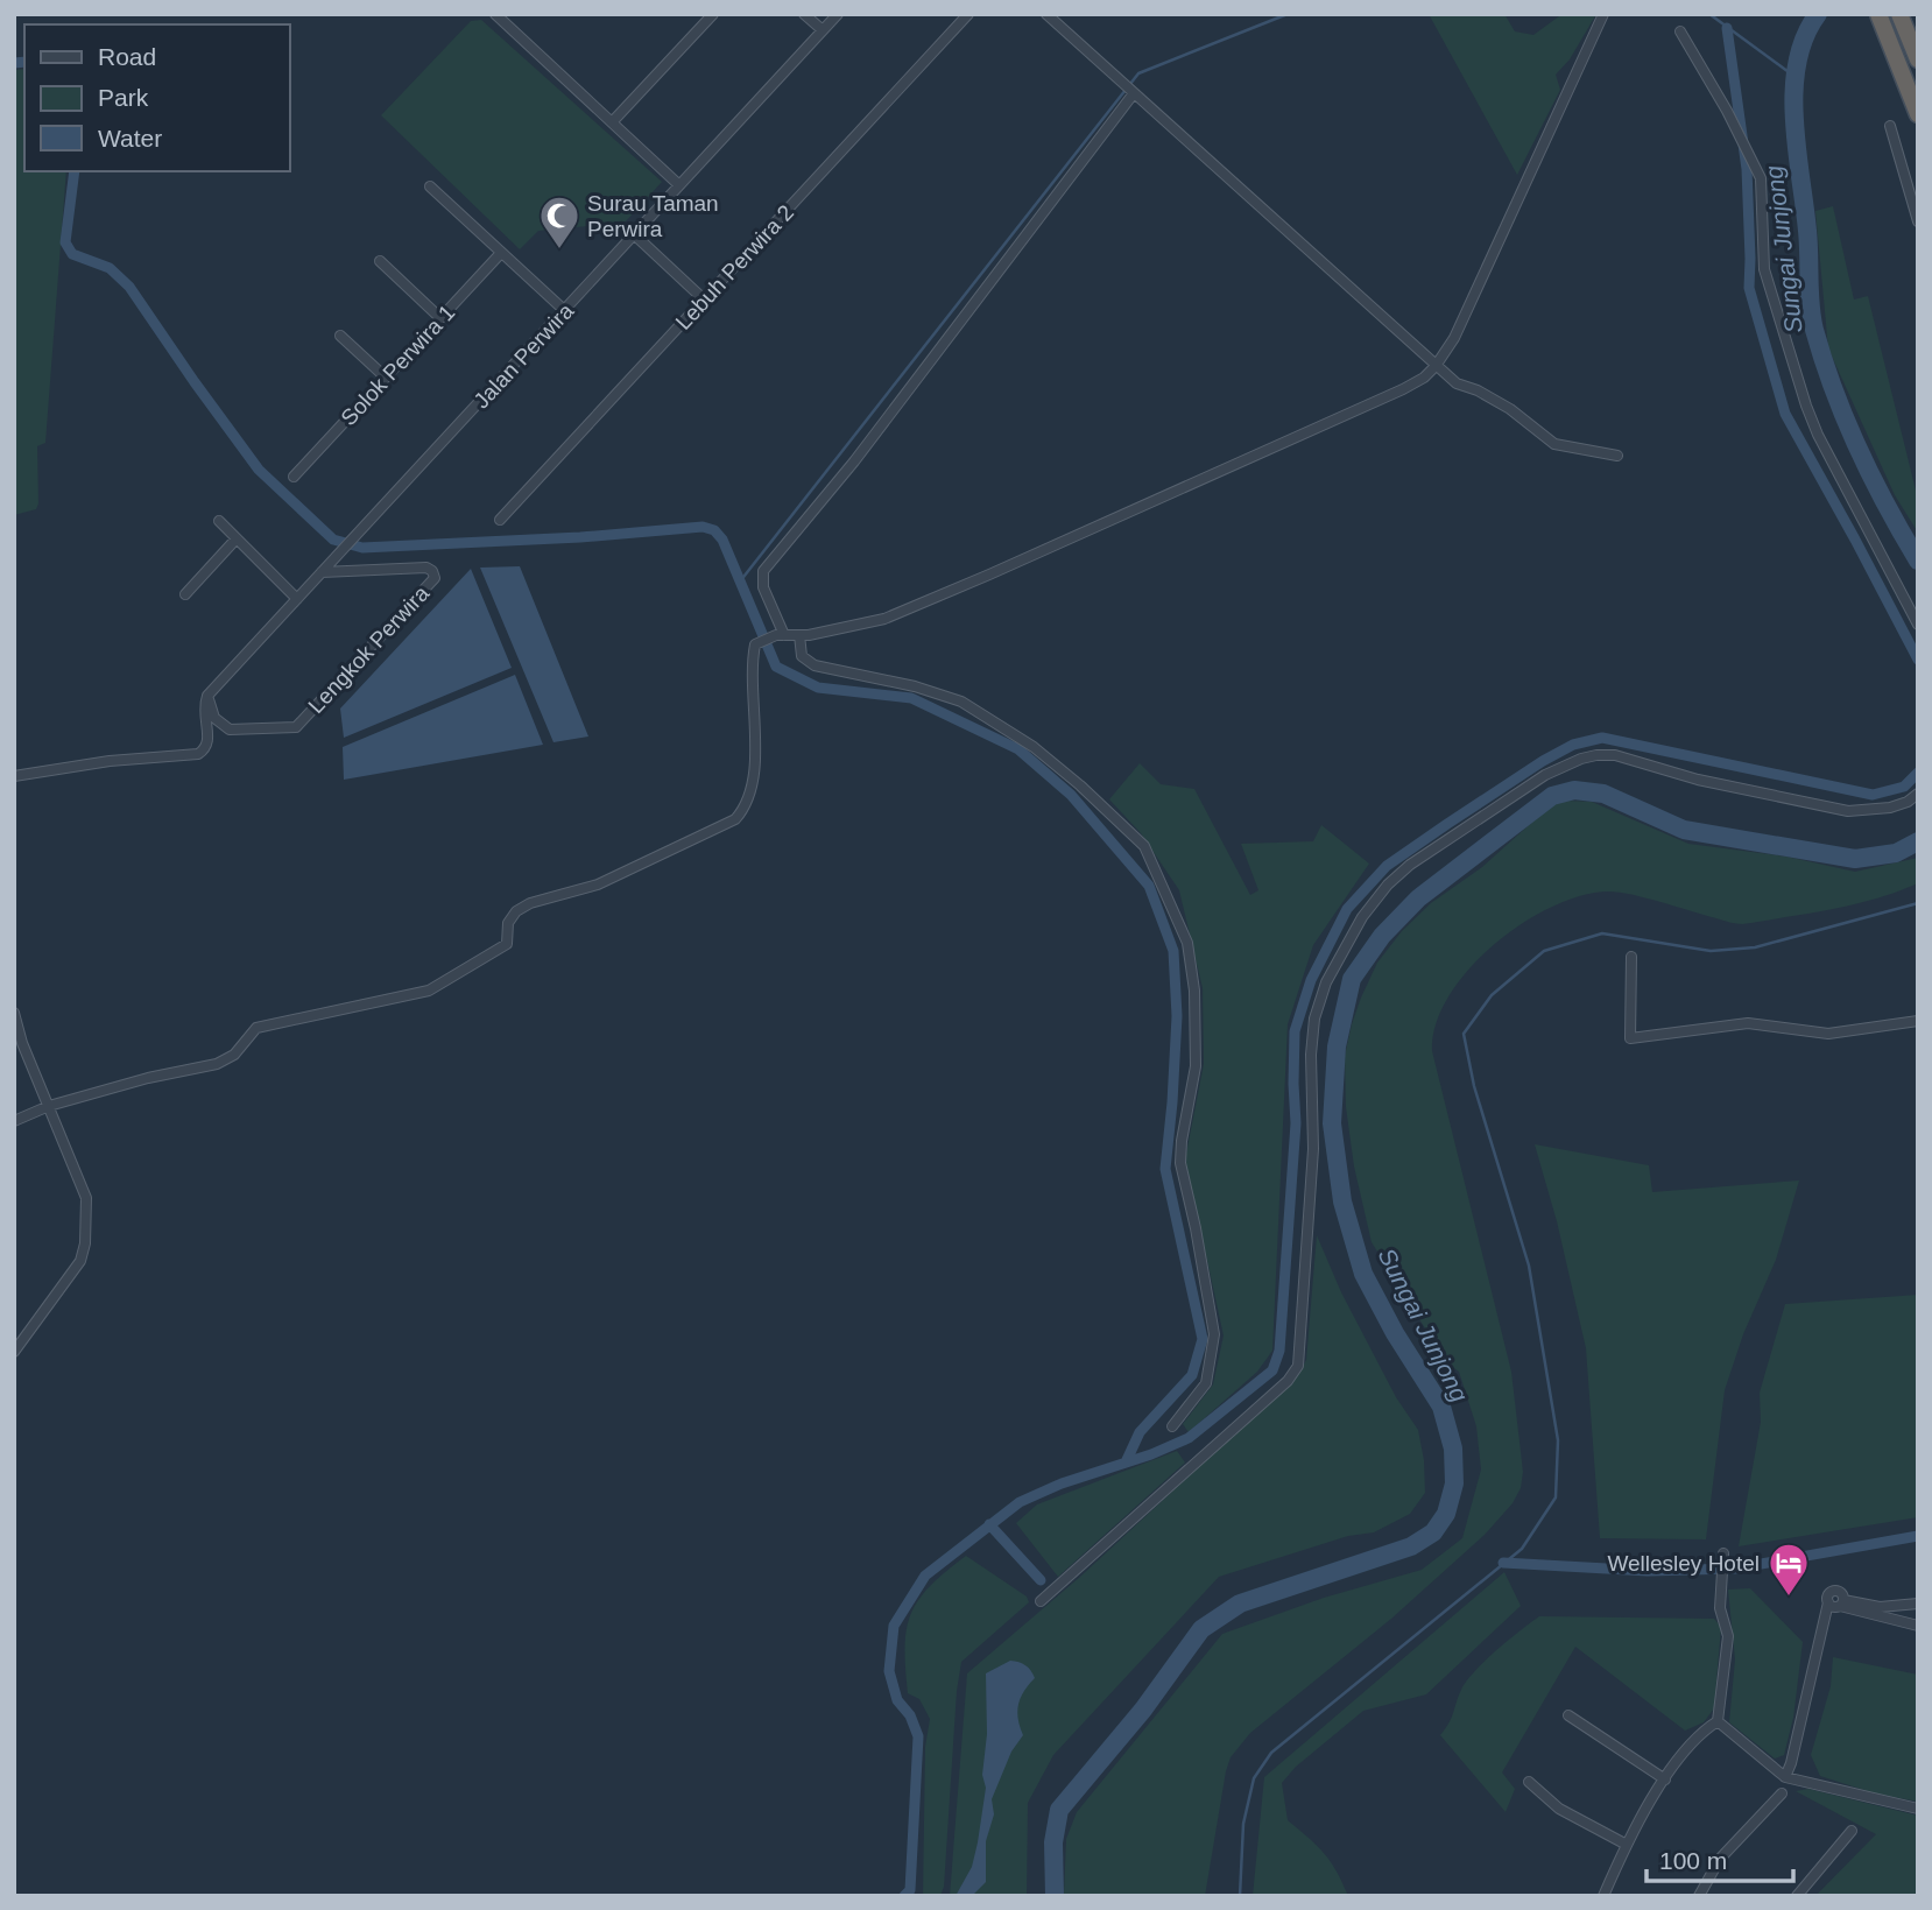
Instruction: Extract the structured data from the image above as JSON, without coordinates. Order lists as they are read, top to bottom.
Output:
{
  "streets": {
    "street": [
      "Lebuh Perwira 2",
      "Jalan Perwira",
      "Solok Perwira 1",
      "Lengkok Perwira"
    ]
  },
  "crossings": [
    ["Jalan Perwira", "Lengkok Perwira"]
  ],
  "water": ["Sungai Junjong"],
  "places": {
    "mosque": ["Surau Taman Perwira"],
    "hotel": ["Wellesley Hotel"]
  },
  "legend": ["Road", "Park", "Water"],
  "scale_bar": "100 m"
}
